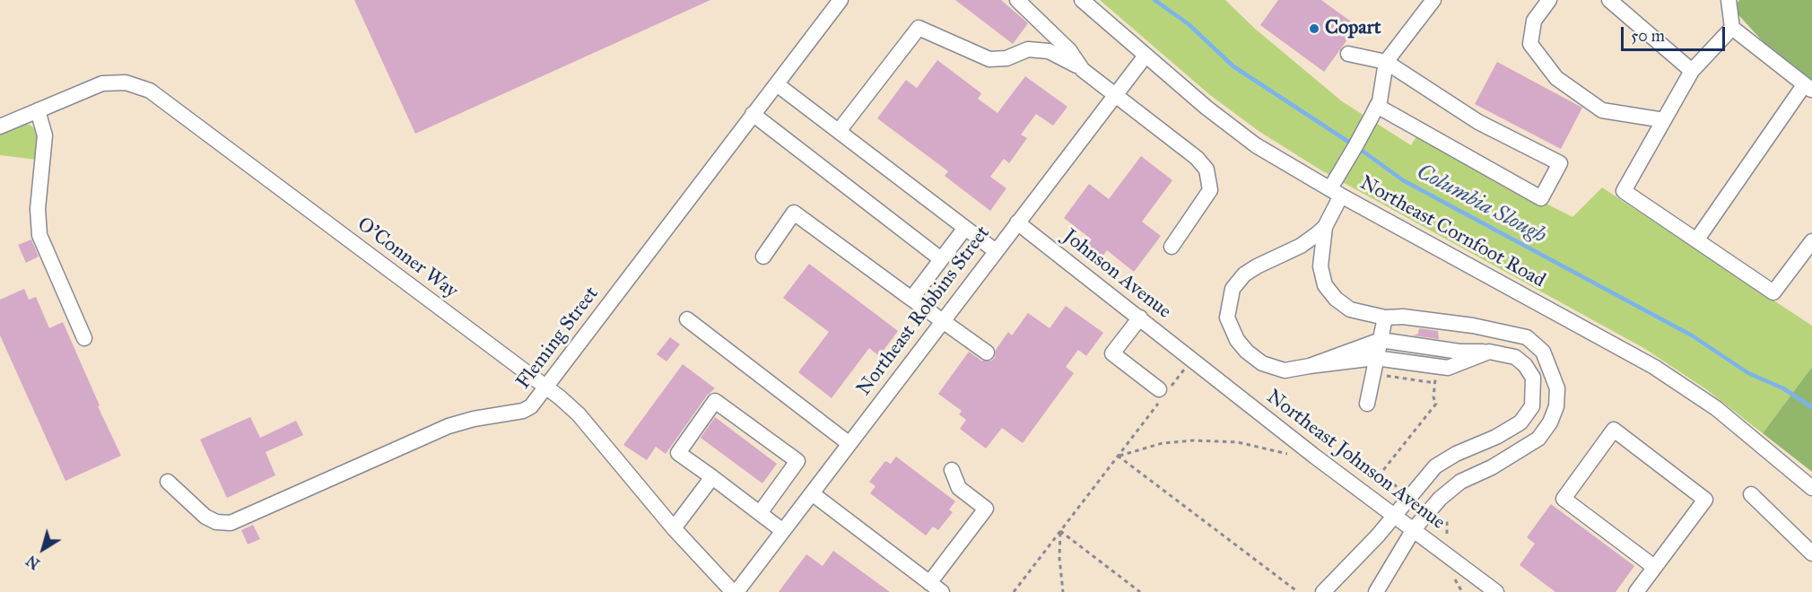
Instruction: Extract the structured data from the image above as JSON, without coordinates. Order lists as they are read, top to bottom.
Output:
{
  "streets": {
    "street": [
      "Northeast Cornfoot Road",
      "O'Conner Way",
      "Johnson Avenue",
      "Northeast Robbins Street",
      "Fleming Street",
      "Northeast Johnson Avenue"
    ]
  },
  "crossings": [
    ["Northeast Cornfoot Road", "Northeast Robbins Street"],
    ["O'Conner Way", "Northeast Robbins Street"],
    ["O'Conner Way", "Fleming Street"],
    ["Johnson Avenue", "Northeast Robbins Street"],
    ["Johnson Avenue", "Northeast Johnson Avenue"]
  ],
  "water": ["Columbia Slough"],
  "places": ["Copart"],
  "scale_bar": "50 m",
  "north": "bottom left"
}
